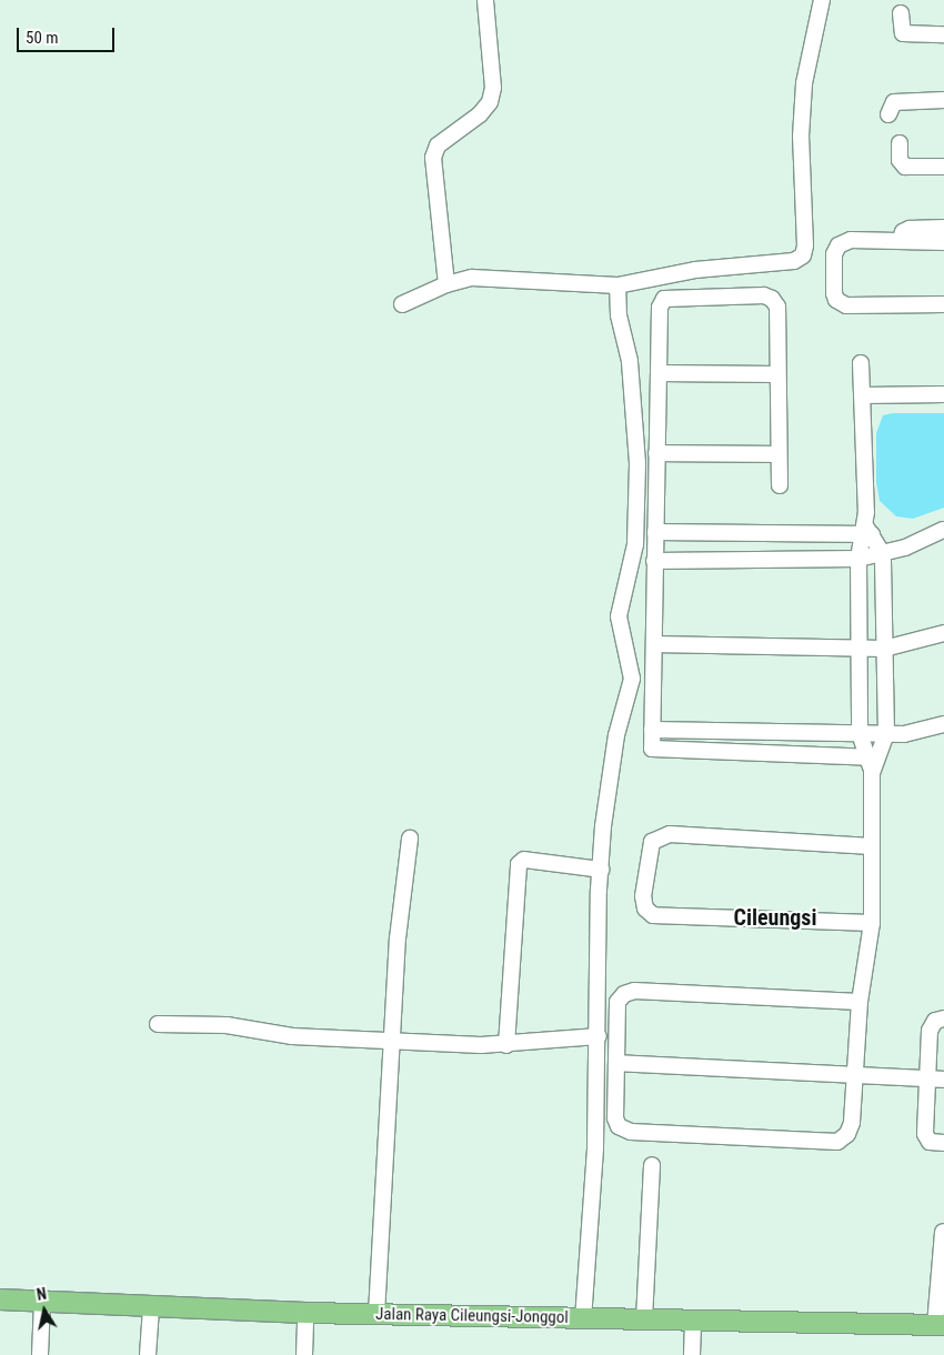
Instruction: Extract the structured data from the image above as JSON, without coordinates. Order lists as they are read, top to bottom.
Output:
{
  "streets": {
    "main road": ["Jalan Raya Cileungsi-Jonggol"]
  },
  "districts": ["Cileungsi"],
  "scale_bar": "50 m",
  "north": "top"
}
